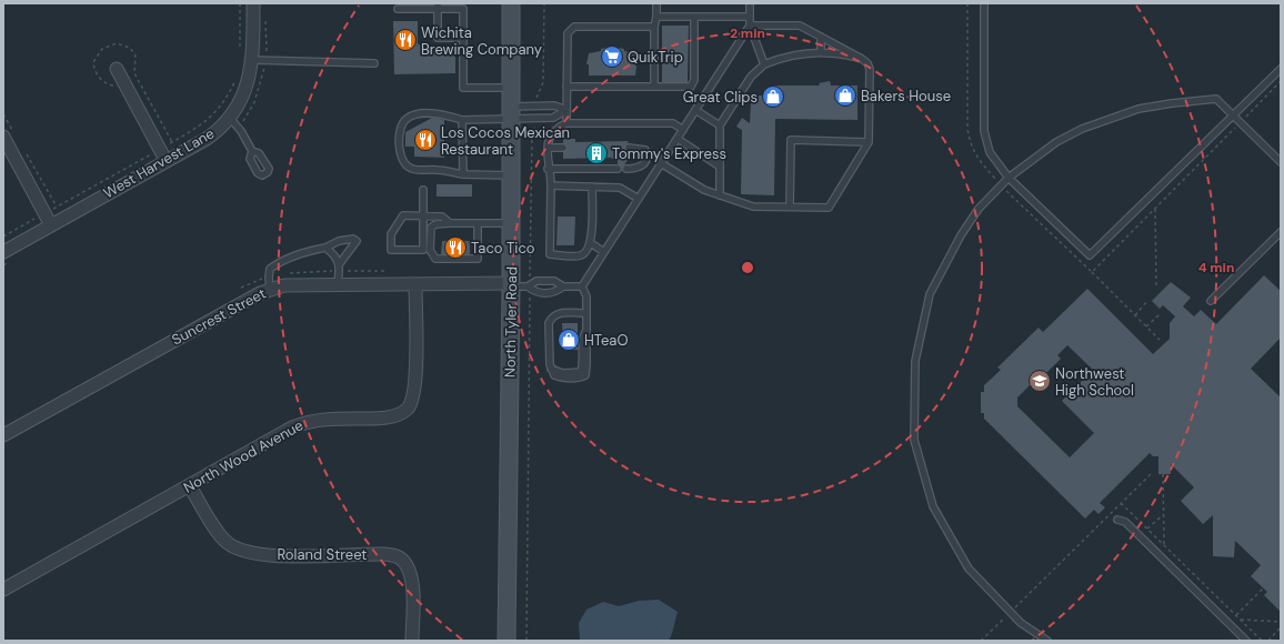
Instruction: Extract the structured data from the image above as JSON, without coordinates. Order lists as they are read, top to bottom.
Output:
{
  "streets": {
    "main road": ["North Tyler Road"],
    "street": [
      "West Harvest Lane",
      "Suncrest Street",
      "North Wood Avenue",
      "Roland Street"
    ]
  },
  "crossings": [
    ["Suncrest Street", "North Tyler Road"],
    ["Suncrest Street", "North Wood Avenue"],
    ["North Wood Avenue", "Roland Street"]
  ],
  "places": {
    "restaurant": ["Wichita Brewing Company", "Los Cocos Mexican Restaurant", "Taco Tico"],
    "supermarket": ["QuikTrip"],
    "shop": ["Bakers House", "Great Clips", "HTeaO"],
    "building": ["Tommy's Express"],
    "school or university": ["Northwest High School"]
  },
  "rings": ["2 min", "4 min"]
}
